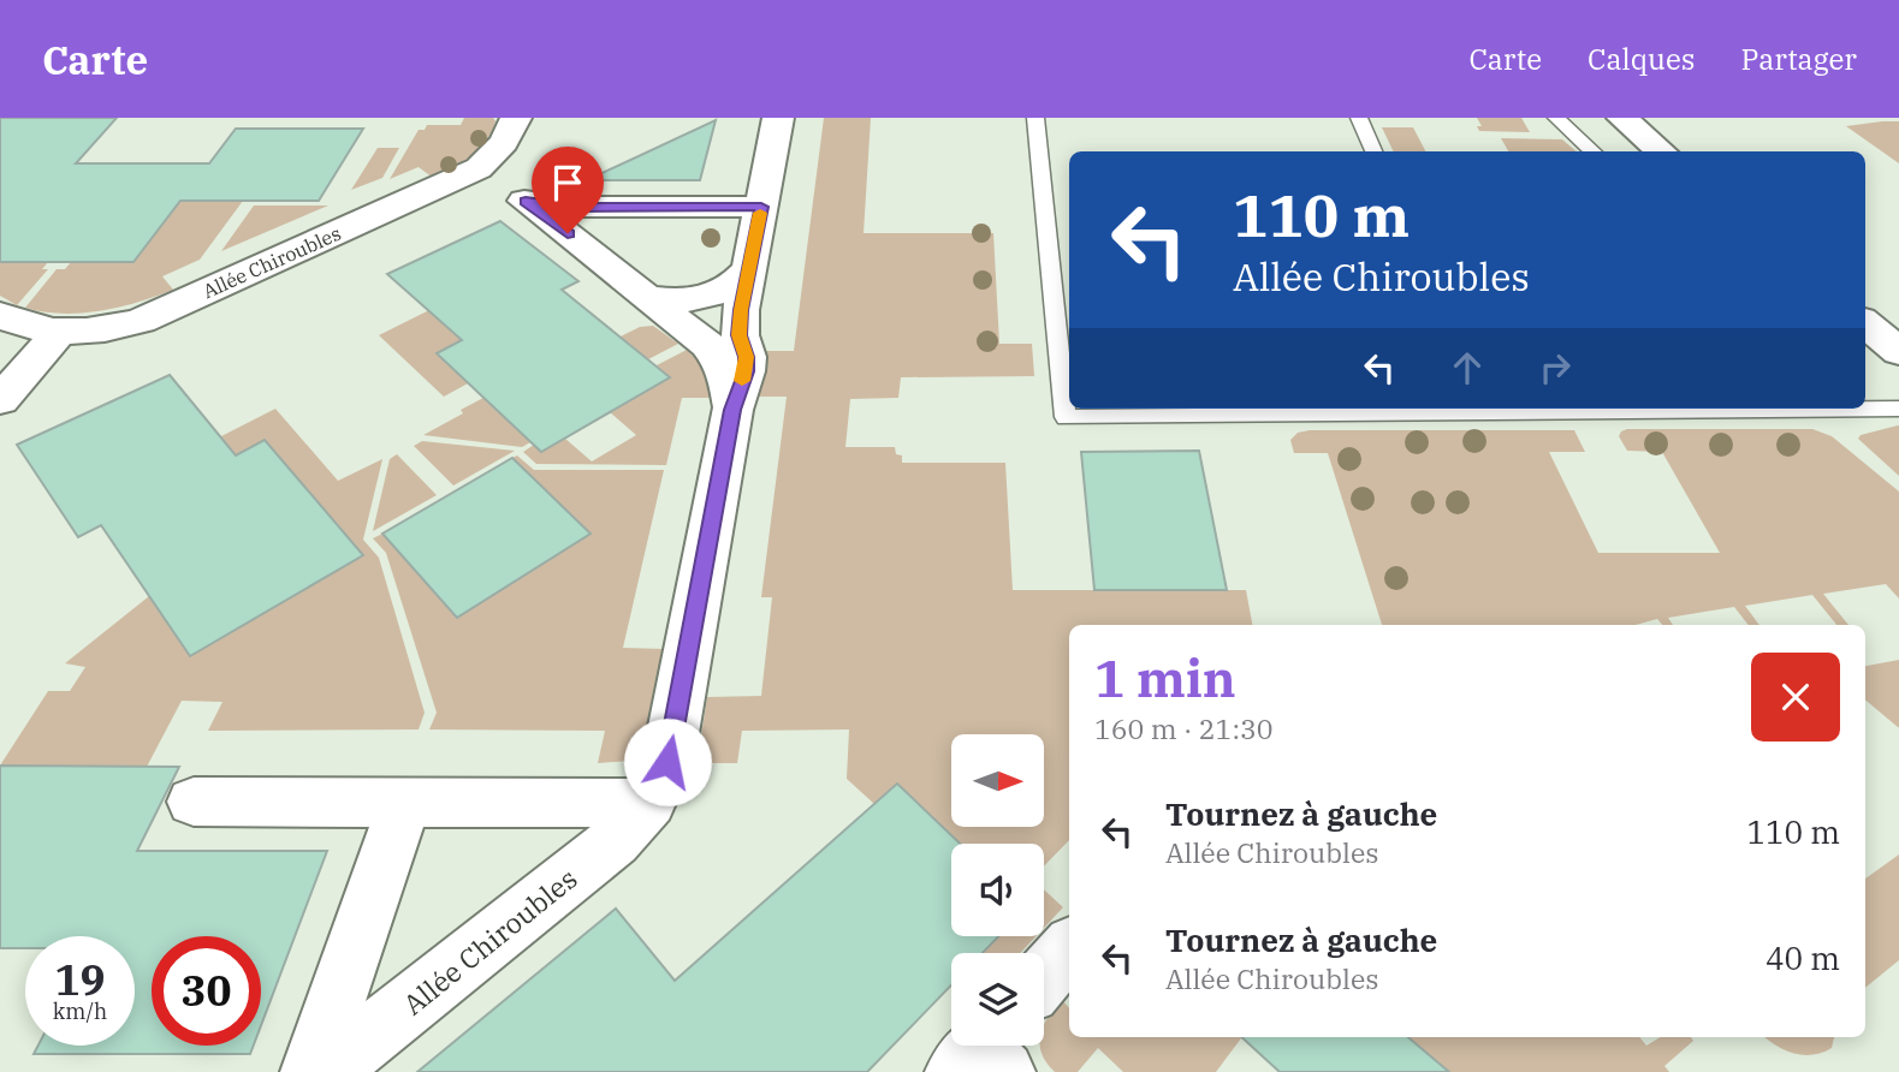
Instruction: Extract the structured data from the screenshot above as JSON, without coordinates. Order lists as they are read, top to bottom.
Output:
{
  "streets": {
    "street": ["Allée Chiroubles"]
  },
  "north": "right",
  "page": {
    "header": "Carte",
    "nav": ["Carte", "Calques", "Partager"],
    "turn": ["110 m", "Allée Chiroubles"],
    "heading": ["1 min", "160 m · 21:30"],
    "list": [
      {
        "name": "Tournez à gauche",
        "note": "Allée Chiroubles",
        "value": "110 m"
      },
      {
        "name": "Tournez à gauche",
        "note": "Allée Chiroubles",
        "value": "40 m"
      }
    ],
    "speed": "19 km/h",
    "limit": "30"
  }
}
